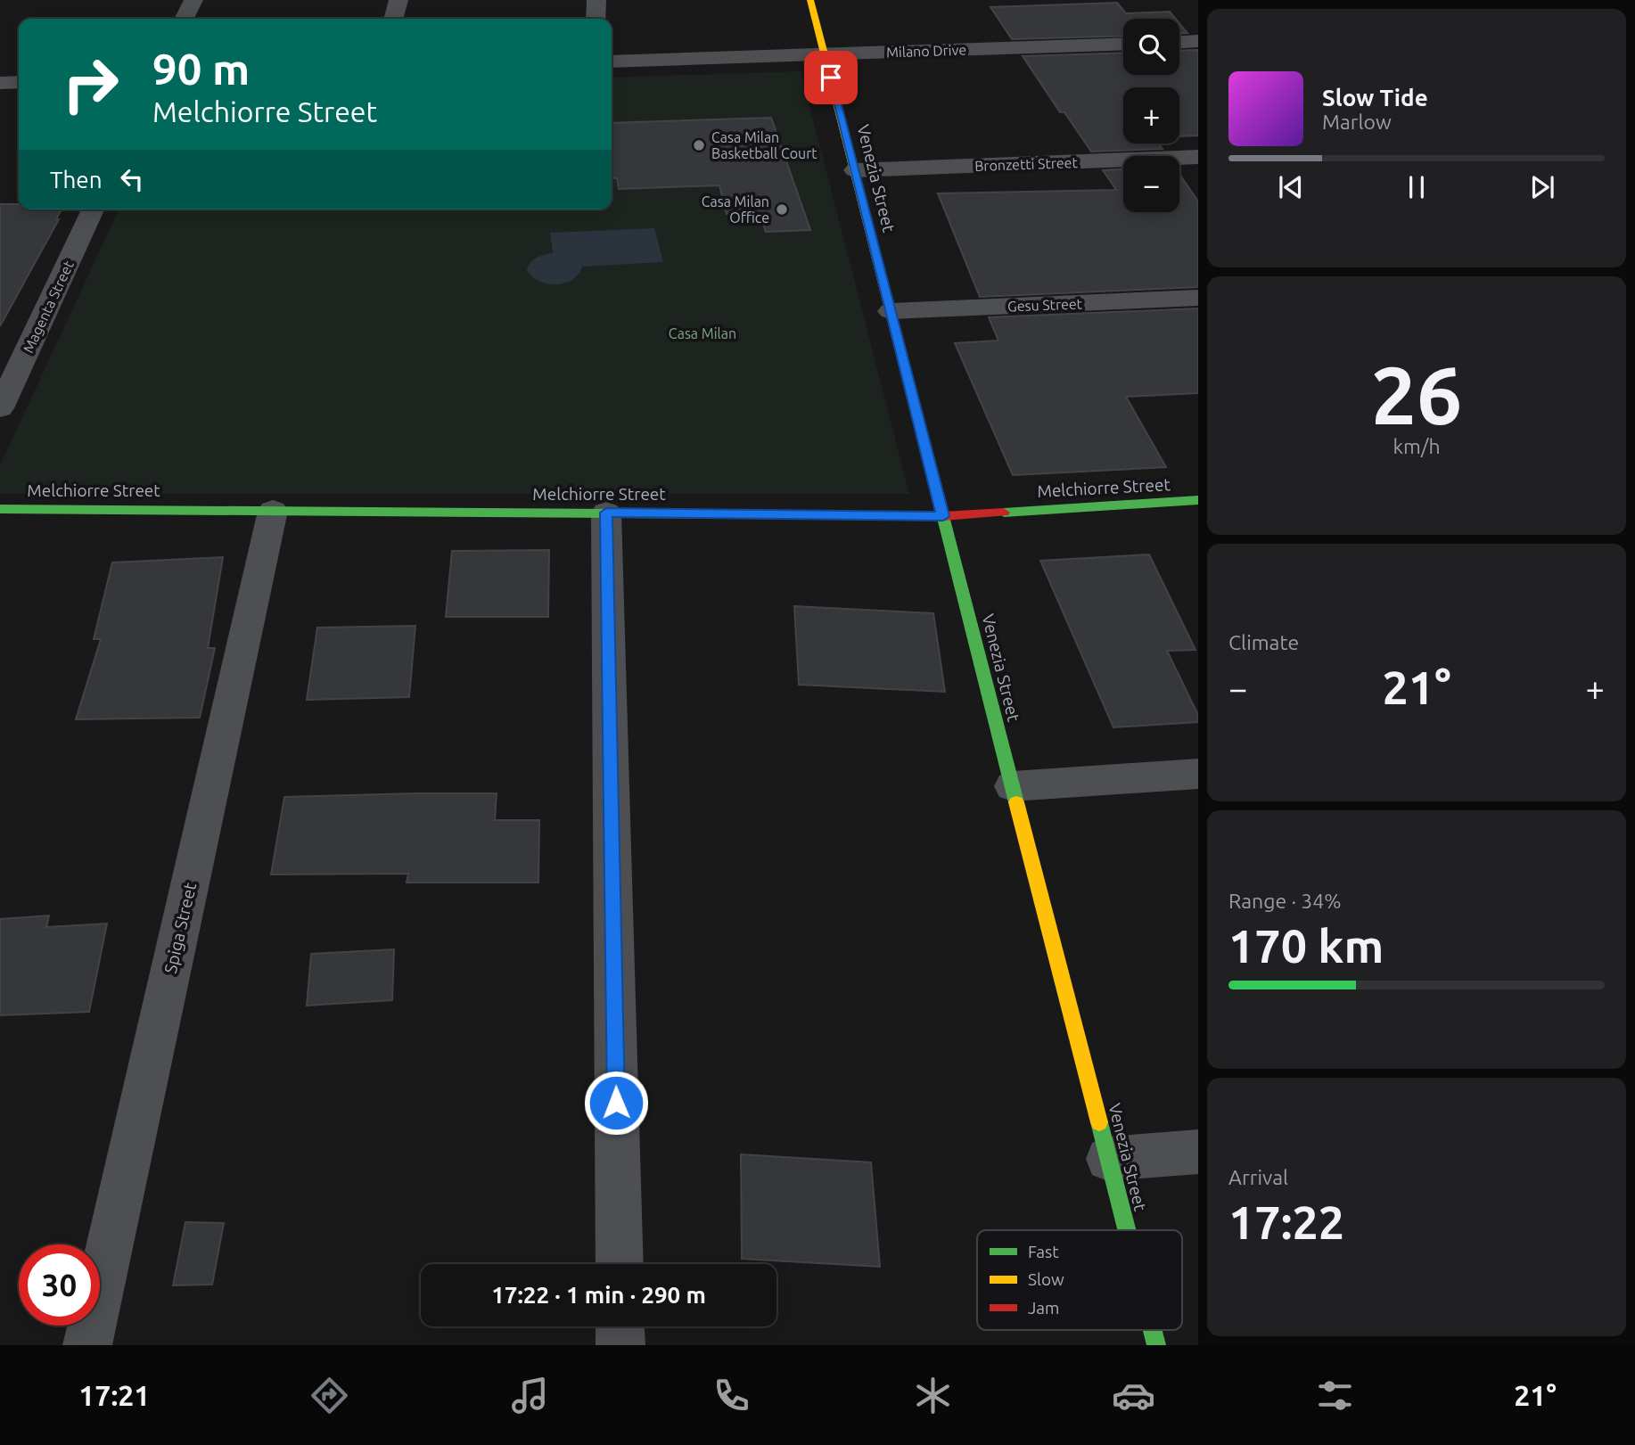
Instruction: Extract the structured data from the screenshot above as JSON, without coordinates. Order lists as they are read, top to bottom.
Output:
{
  "streets": {
    "street": [
      "Milano Drive",
      "Bronzetti Street",
      "Venezia Street",
      "Gesu Street",
      "Magenta Street",
      "Melchiorre Street",
      "Spiga Street"
    ]
  },
  "crossings": [
    ["Milano Drive", "Venezia Street"],
    ["Bronzetti Street", "Venezia Street"],
    ["Venezia Street", "Gesu Street"],
    ["Venezia Street", "Melchiorre Street"],
    ["Melchiorre Street", "Spiga Street"]
  ],
  "parks": ["Casa Milan"],
  "places": ["Casa Milan Basketball Court", "Casa Milan Office"],
  "legend": ["Fast", "Slow", "Jam"],
  "page": {
    "map_buttons": ["+", "−"],
    "turn": ["90 m", "Melchiorre Street"],
    "song": ["Slow Tide", "Marlow"],
    "then": "Then",
    "tile": [
      ["26", "km/h"],
      "Climate",
      ["Range · 34%", "170 km"],
      ["Arrival", "17:22"]
    ],
    "heat": ["−", "21°", "+"],
    "limit": "30",
    "trip": "17:22 · 1 min · 290 m",
    "tabs": ["17:21", "21°"]
  }
}
